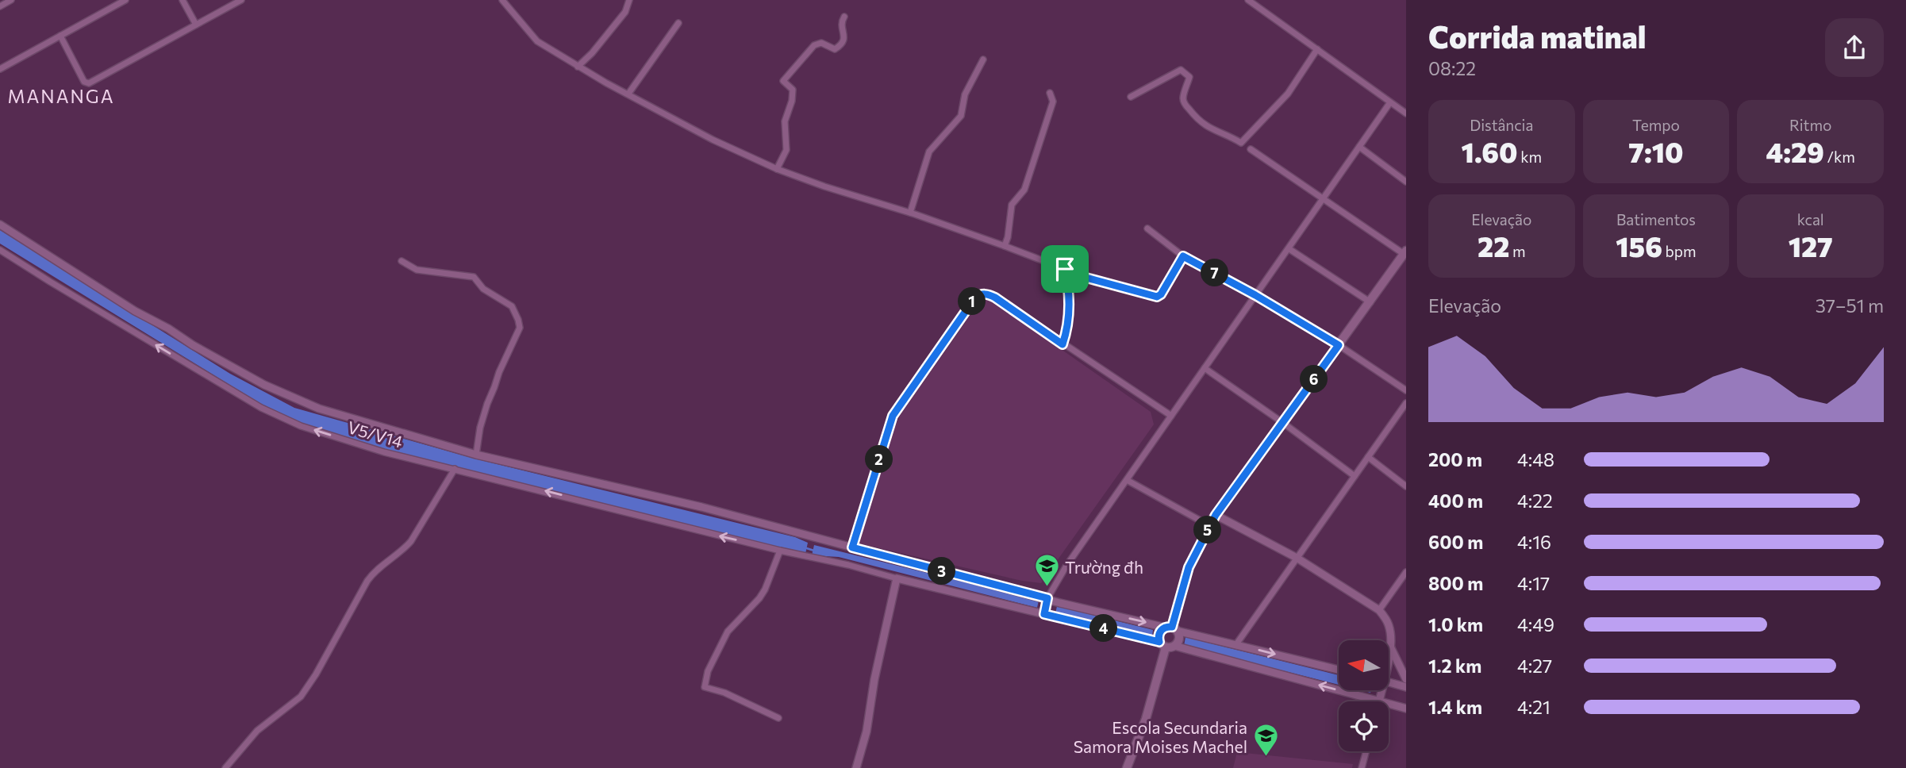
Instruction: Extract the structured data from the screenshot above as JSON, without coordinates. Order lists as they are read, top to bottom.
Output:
{
  "streets": {
    "street": ["V5/V14"]
  },
  "districts": ["MANANGA"],
  "places": {
    "school or university": ["Trường đh", "Escola Secundaria Samora Moises Machel"]
  },
  "north": "left",
  "page": {
    "heading": ["Corrida matinal", "08:22"],
    "stats": [
      ["Distância", "1.60 km"],
      ["Tempo", "7:10"],
      ["Ritmo", "4:29 /km"],
      ["Elevação", "22 m"],
      ["Batimentos", "156 bpm"],
      ["kcal", "127"]
    ],
    "pins": [
      "7",
      "1",
      "6",
      "2",
      "5",
      "3",
      "4"
    ],
    "chart": ["Elevação", "37–51 m"],
    "list": [
      {
        "name": "200 m",
        "note": "4:48"
      },
      {
        "name": "400 m",
        "note": "4:22"
      },
      {
        "name": "600 m",
        "note": "4:16"
      },
      {
        "name": "800 m",
        "note": "4:17"
      },
      {
        "name": "1.0 km",
        "note": "4:49"
      },
      {
        "name": "1.2 km",
        "note": "4:27"
      },
      {
        "name": "1.4 km",
        "note": "4:21"
      }
    ]
  }
}
